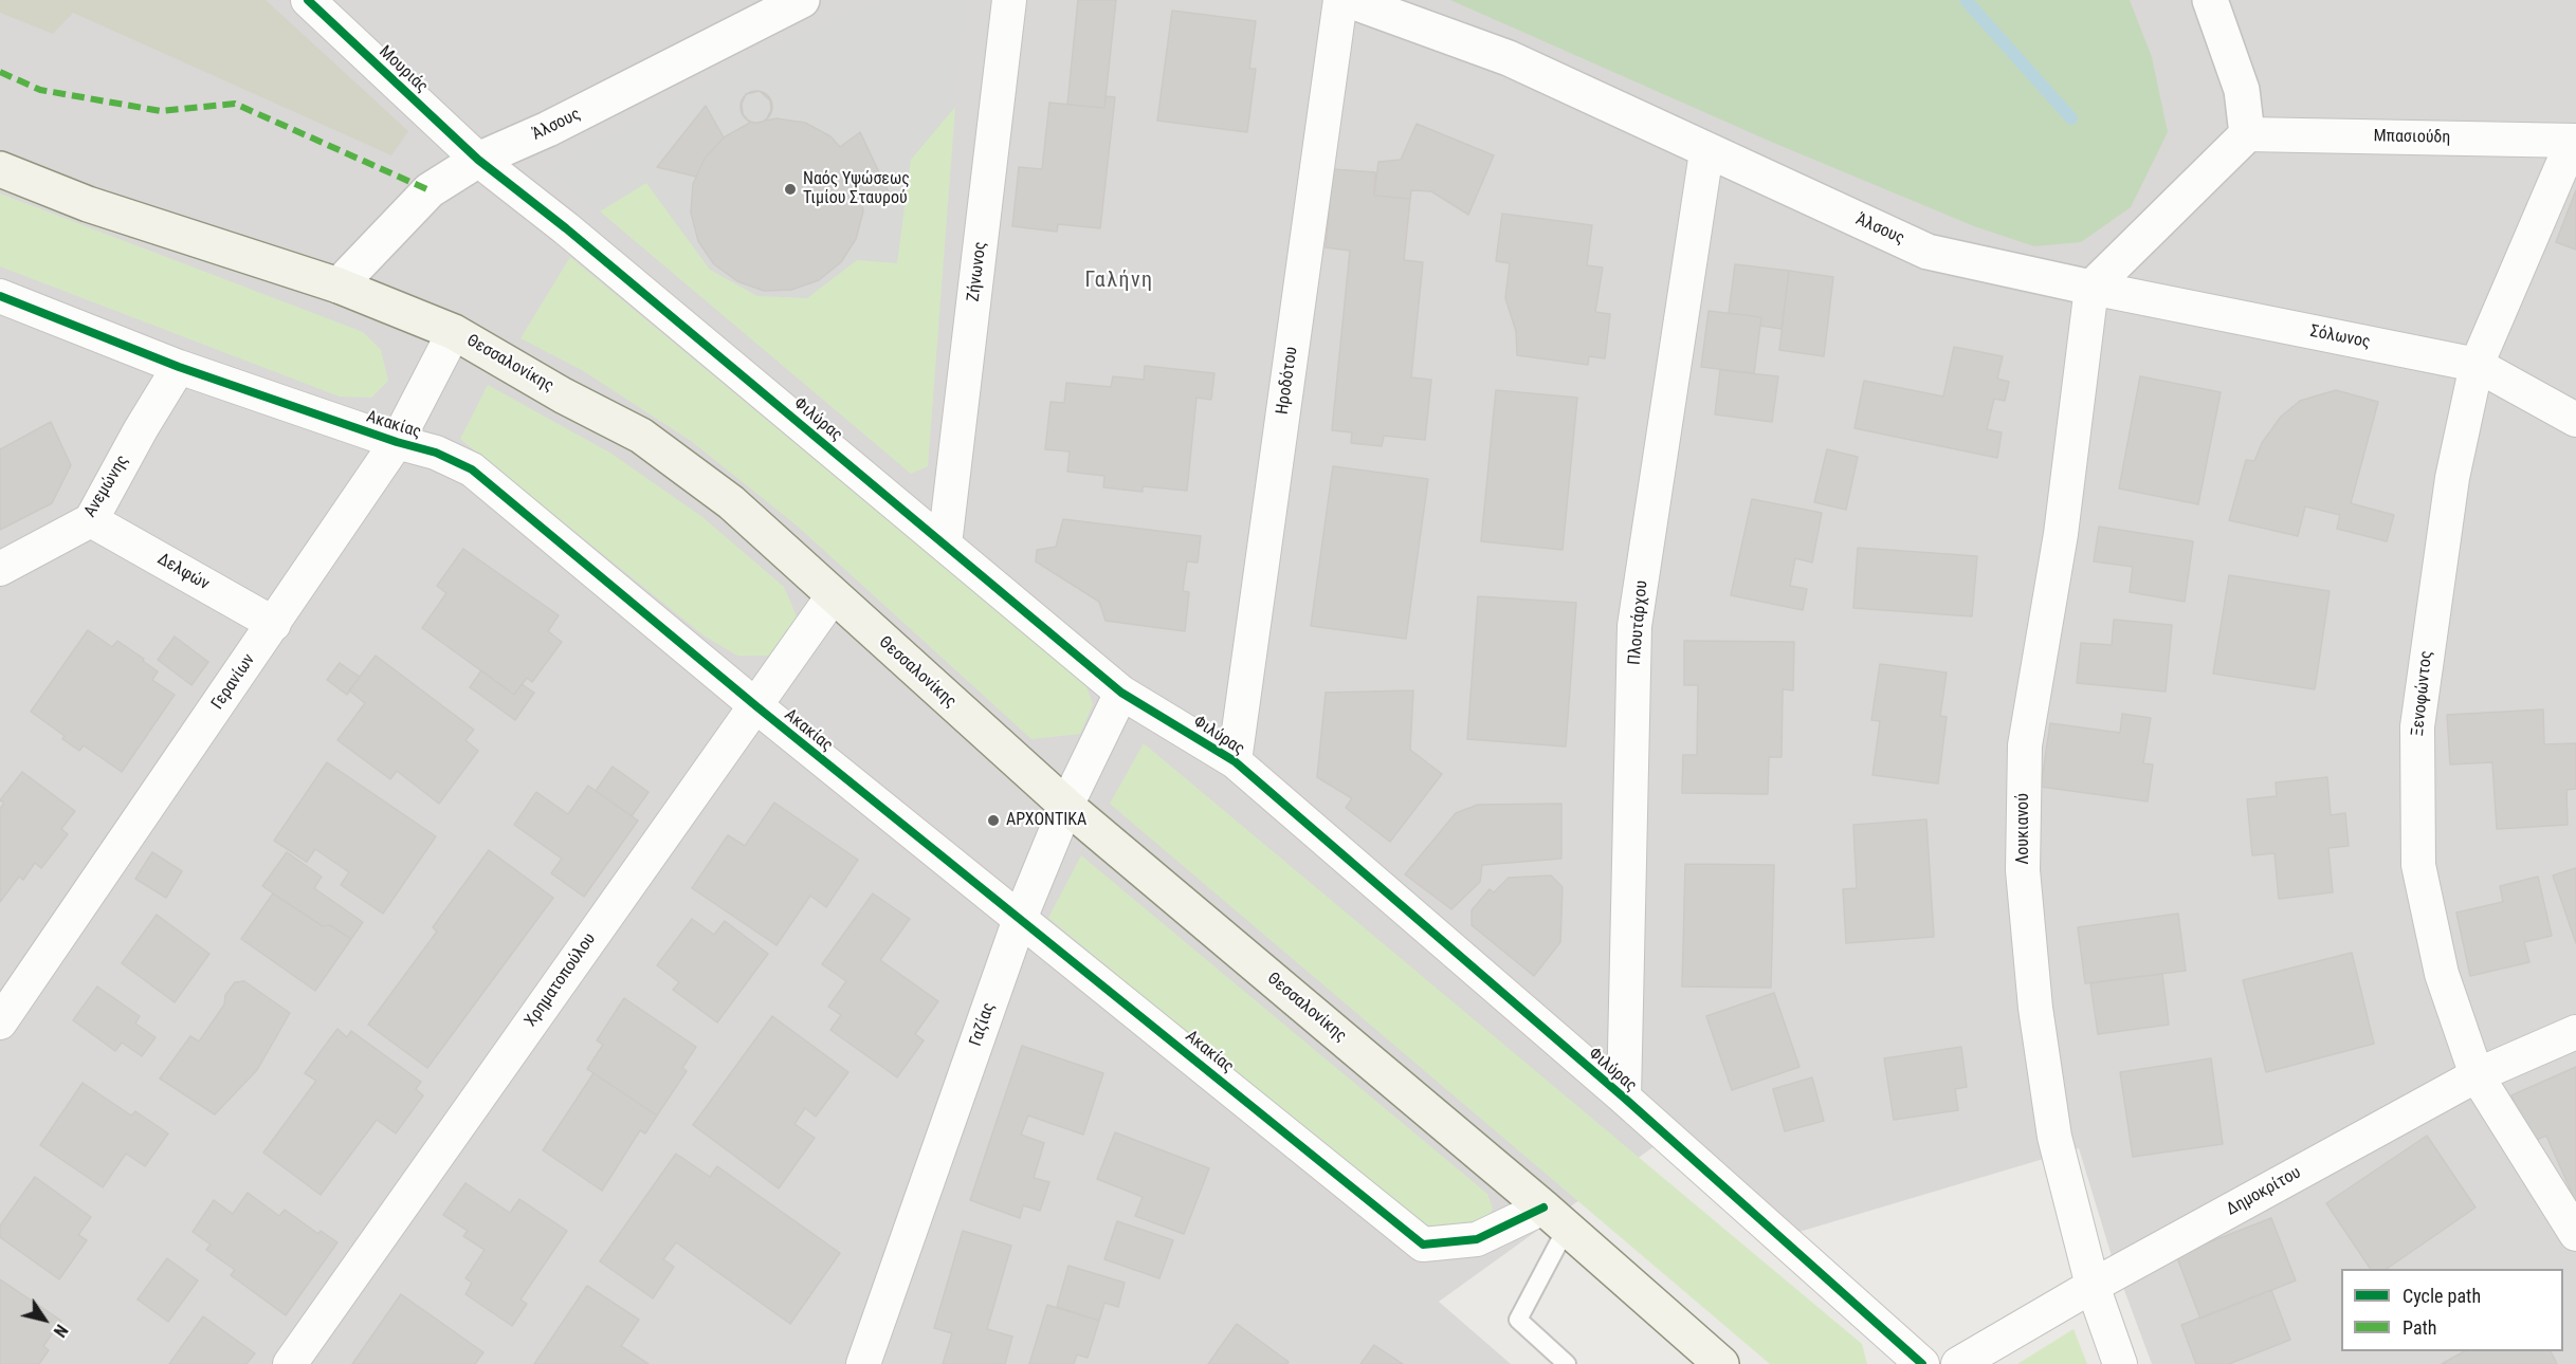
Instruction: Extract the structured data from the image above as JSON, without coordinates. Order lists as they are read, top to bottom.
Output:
{
  "streets": {
    "main road": ["Θεσσαλονίκης"],
    "street": [
      "Μουριάς",
      "Άλσους",
      "Μπασιούδη",
      "Ζήνωνος",
      "Σόλωνος",
      "Ηροδότου",
      "Φιλύρας",
      "Ακακίας",
      "Ανεμώνης",
      "Δελφών",
      "Πλουτάρχου",
      "Γερανίων",
      "Ξενοφώντος",
      "Λουκιανού",
      "Χρηματοπούλου",
      "Γαζίας",
      "Δημοκρίτου"
    ]
  },
  "crossings": [
    ["Μουριάς", "Άλσους"],
    ["Μουριάς", "Φιλύρας"],
    ["Άλσους", "Σόλωνος"],
    ["Άλσους", "Θεσσαλονίκης"],
    ["Άλσους", "Φιλύρας"],
    ["Άλσους", "Πλουτάρχου"],
    ["Άλσους", "Λουκιανού"],
    ["Μπασιούδη", "Ξενοφώντος"],
    ["Ζήνωνος", "Φιλύρας"],
    ["Σόλωνος", "Ξενοφώντος"],
    ["Σόλωνος", "Λουκιανού"],
    ["Θεσσαλονίκης", "Ακακίας"],
    ["Θεσσαλονίκης", "Γερανίων"],
    ["Θεσσαλονίκης", "Χρηματοπούλου"],
    ["Θεσσαλονίκης", "Γαζίας"],
    ["Ηροδότου", "Φιλύρας"],
    ["Φιλύρας", "Πλουτάρχου"],
    ["Φιλύρας", "Γαζίας"],
    ["Ακακίας", "Ανεμώνης"],
    ["Ακακίας", "Γερανίων"],
    ["Ακακίας", "Χρηματοπούλου"],
    ["Ακακίας", "Γαζίας"],
    ["Ανεμώνης", "Δελφών"],
    ["Δελφών", "Γερανίων"],
    ["Ξενοφώντος", "Δημοκρίτου"],
    ["Λουκιανού", "Δημοκρίτου"]
  ],
  "districts": ["Γαλήνη"],
  "places": ["Ναός Υψώσεως Τιμίου Σταυρού", "ΑΡΧΟΝΤΙΚΑ"],
  "legend": ["Cycle path", "Path"],
  "north": "bottom right"
}
